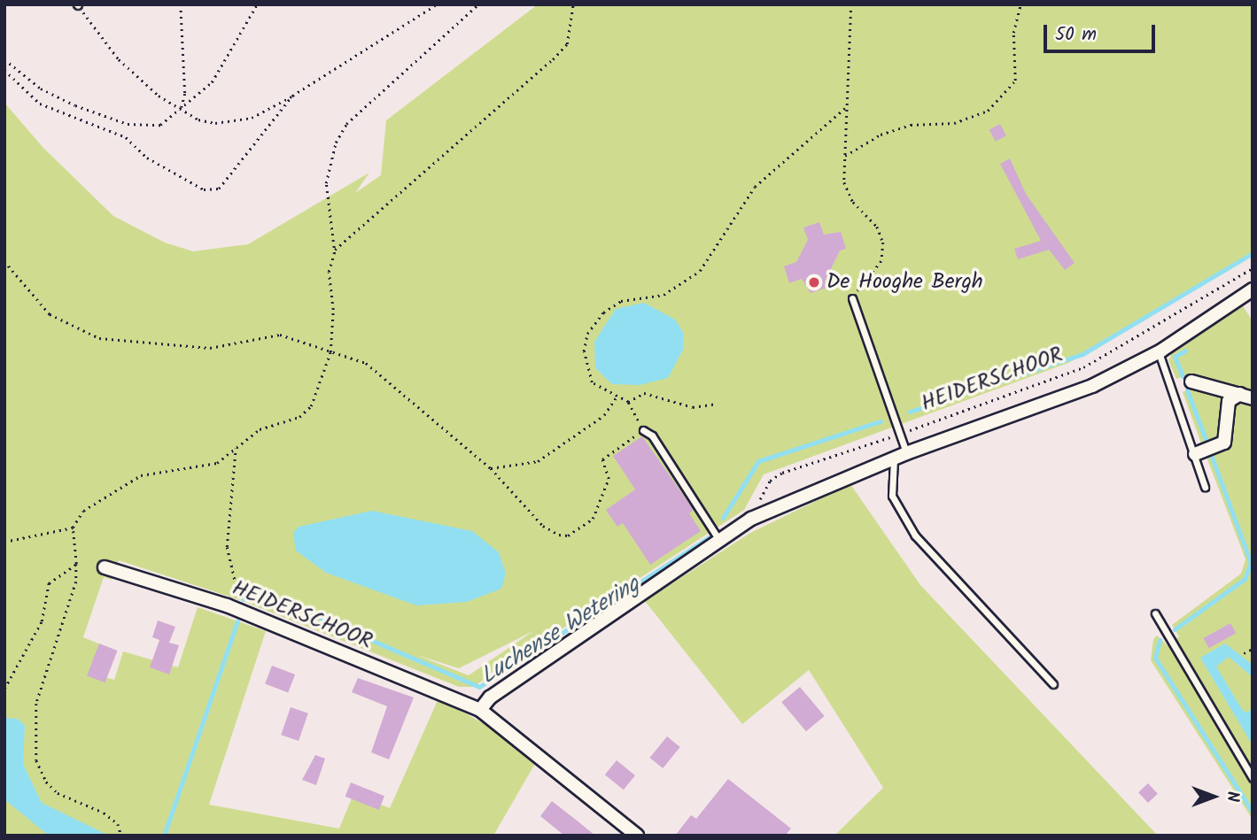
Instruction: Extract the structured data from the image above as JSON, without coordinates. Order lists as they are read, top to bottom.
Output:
{
  "streets": {
    "street": ["HEIDERSCHOOR"]
  },
  "water": ["Luchense Wetering"],
  "places": ["De Hooghe Bergh"],
  "scale_bar": "50 m",
  "north": "right"
}
